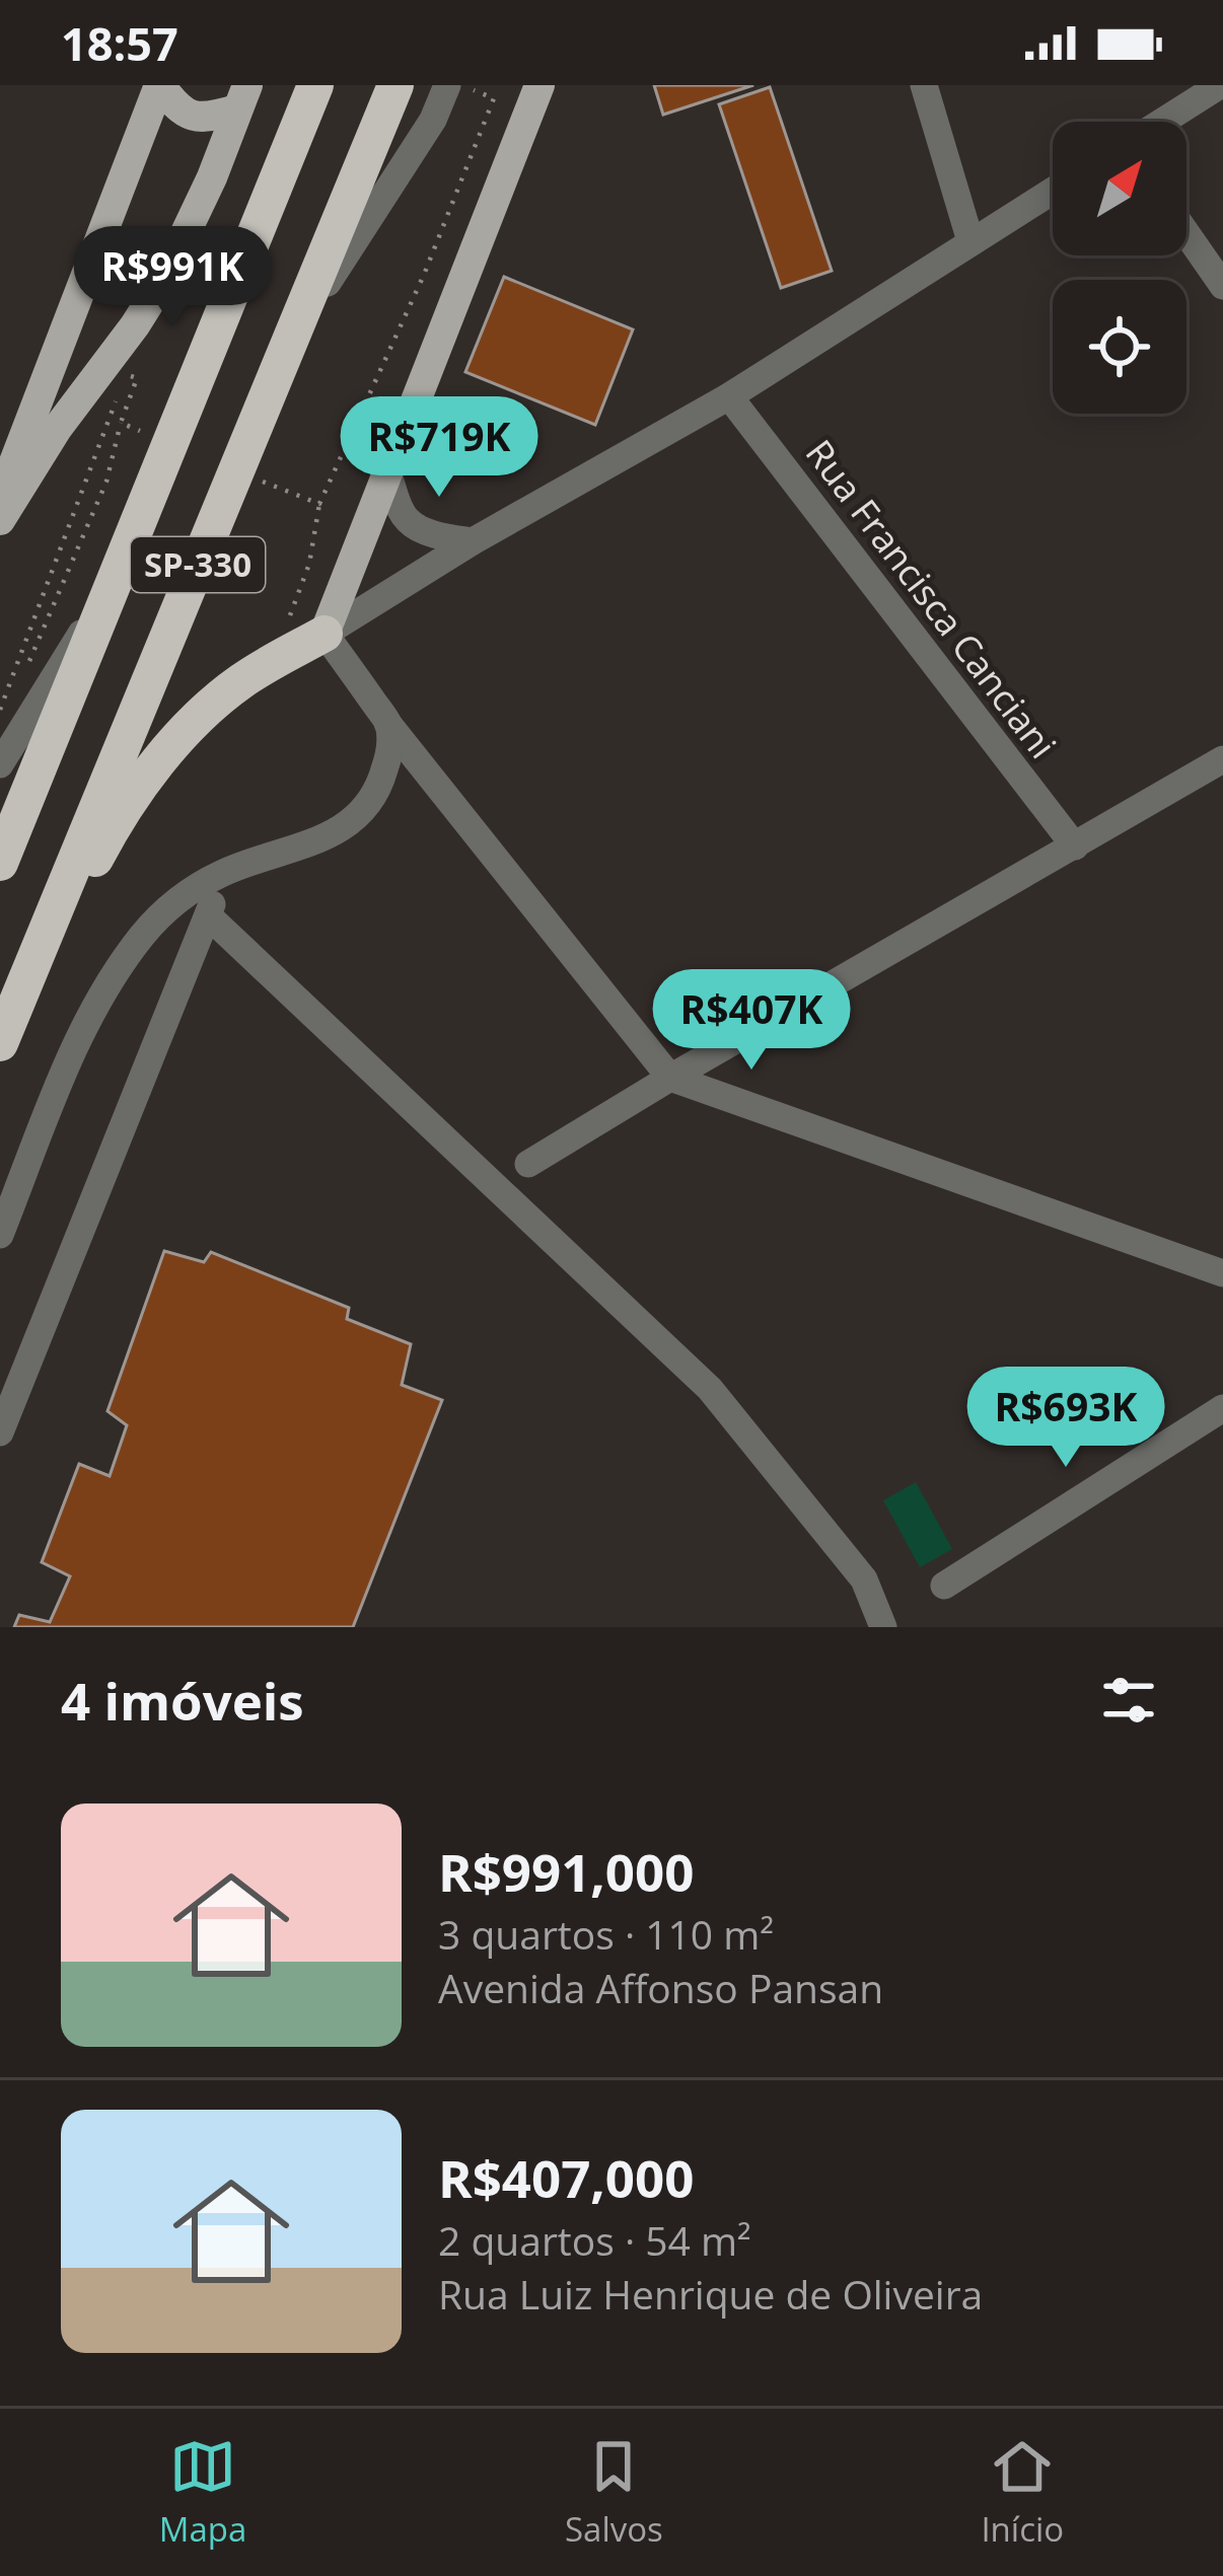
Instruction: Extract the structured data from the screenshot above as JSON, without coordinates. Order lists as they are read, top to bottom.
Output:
{
  "streets": {
    "highway": ["SP-330"],
    "street": ["Rua Francisca Canciani"]
  },
  "north": "top right",
  "page": {
    "status": "18:57",
    "price": [
      "R$991K",
      "R$719K",
      "R$407K",
      "R$693K"
    ],
    "heading": "4 imóveis",
    "list": [
      {
        "name": "R$991,000",
        "note": "3 quartos · 110 m² · Avenida Affonso Pansan"
      },
      {
        "name": "R$407,000",
        "note": "2 quartos · 54 m² · Rua Luiz Henrique de Oliveira"
      }
    ],
    "tabs": ["Mapa", "Salvos", "Início"]
  }
}
